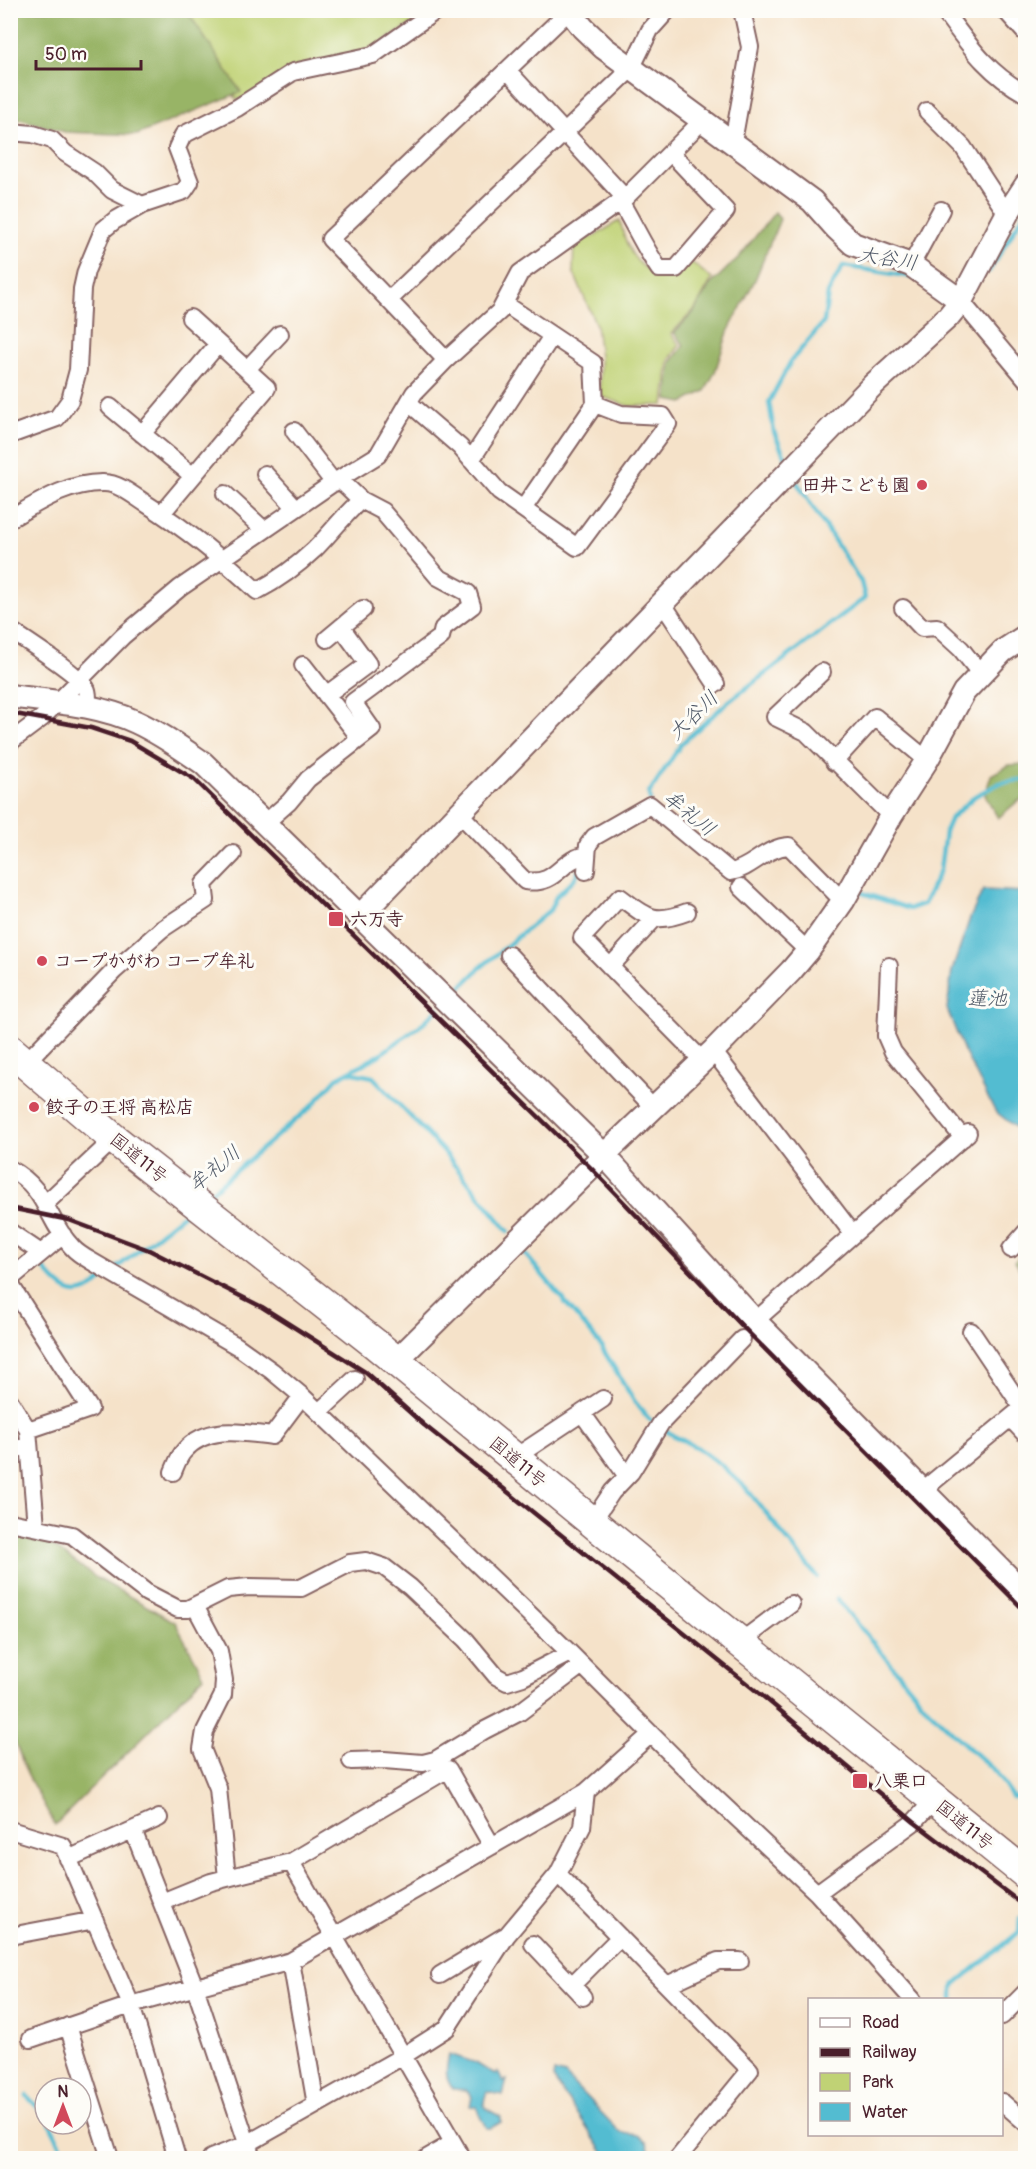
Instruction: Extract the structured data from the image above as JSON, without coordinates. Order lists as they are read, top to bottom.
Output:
{
  "streets": {
    "highway": ["国道11号"]
  },
  "water": ["大谷川", "牟礼川", "蓮池"],
  "places": {
    "other": ["田井こども園", "コープかがわ コープ牟礼", "餃子の王将 高松店"],
    "transit": ["六万寺", "八栗口"]
  },
  "legend": [
    "Road",
    "Railway",
    "Park",
    "Water"
  ],
  "scale_bar": "50 m",
  "north": "top"
}
